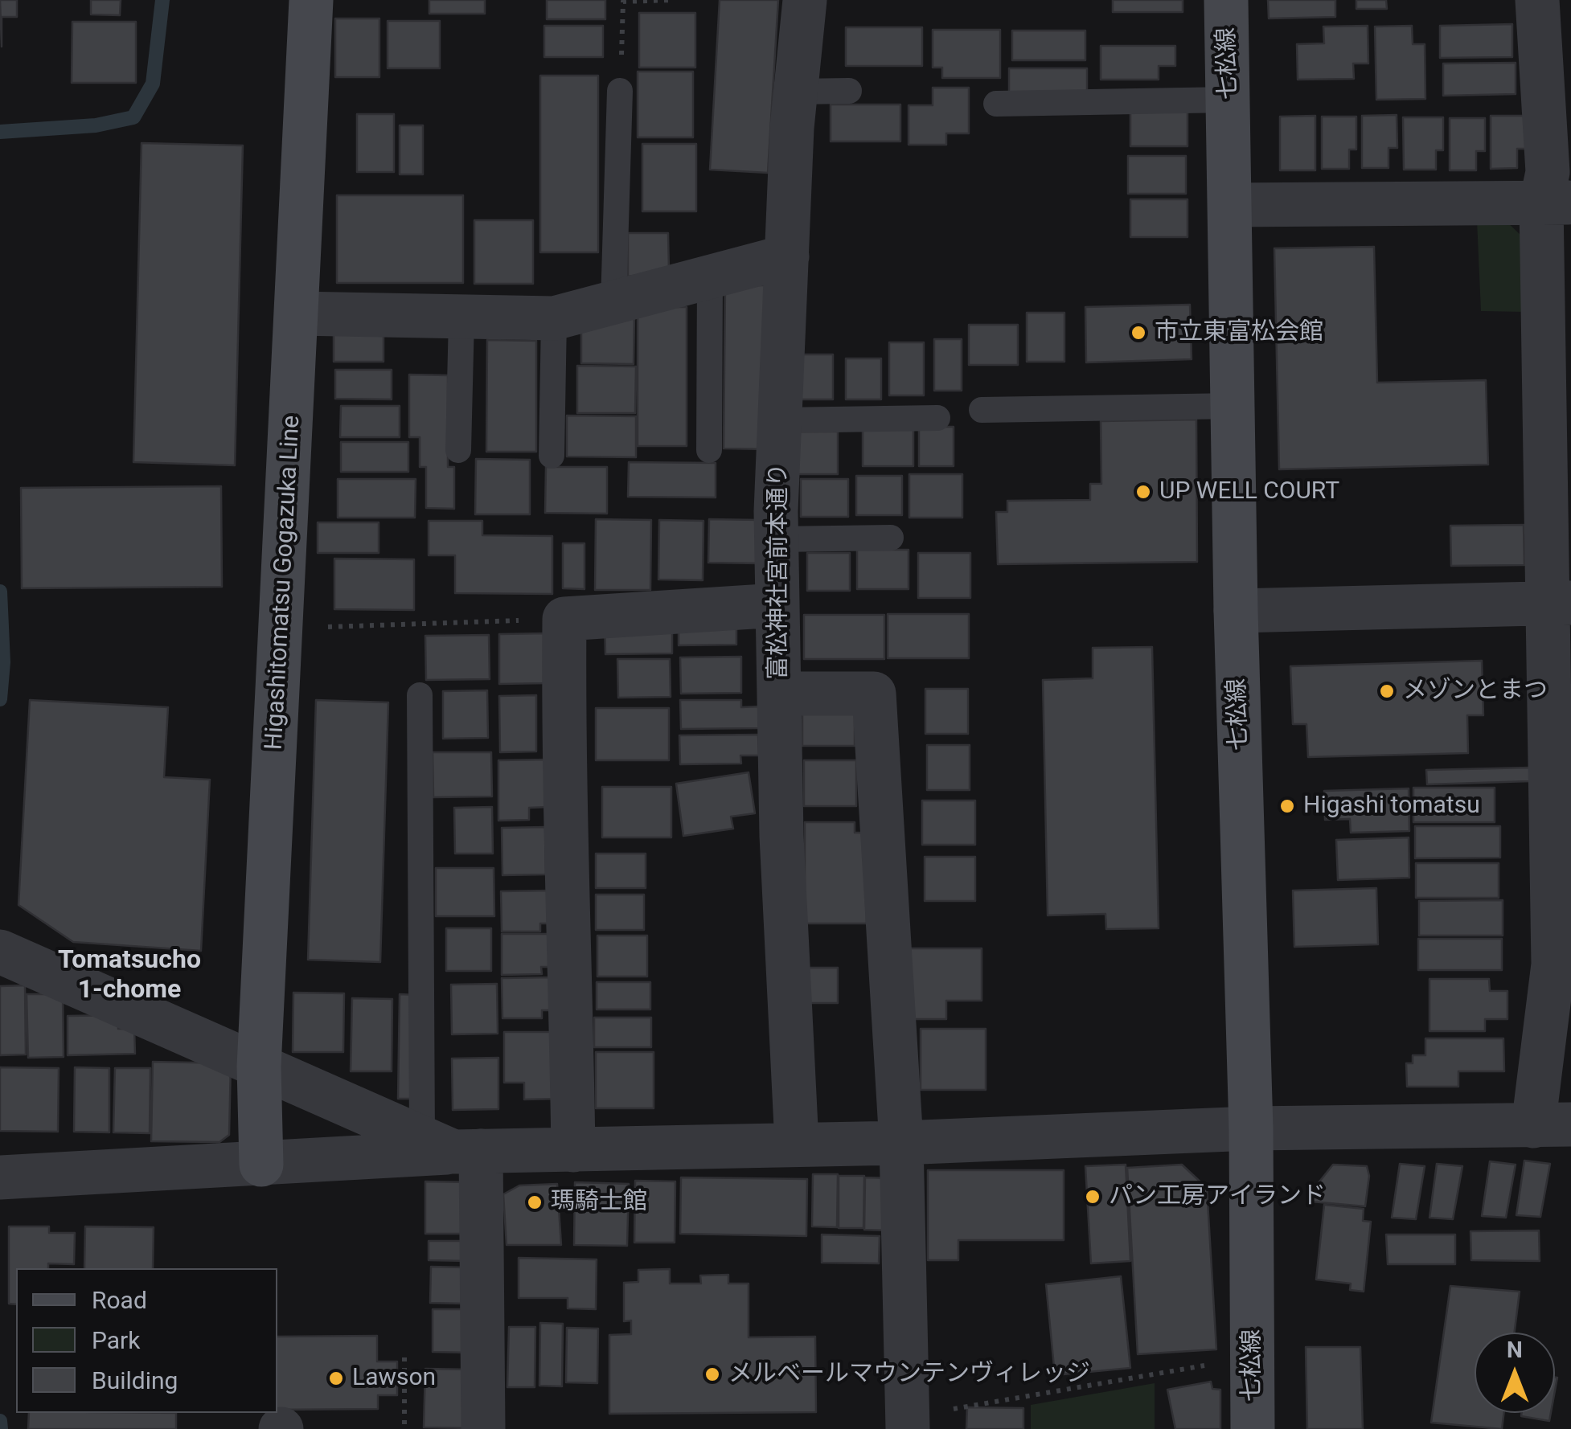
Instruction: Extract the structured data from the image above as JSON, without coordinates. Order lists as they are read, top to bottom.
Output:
{
  "streets": {
    "street": ["七松線", "富松神社宮前本通り", "Higashitomatsu Gogazuka Line"]
  },
  "districts": ["Tomatsucho 1-chome"],
  "places": [
    "市立東富松会館",
    "UP WELL COURT",
    "メゾンとまつ",
    "Higashi tomatsu",
    "パン工房アイランド",
    "瑪騎士館",
    "メルベールマウンテンヴィレッジ",
    "Lawson"
  ],
  "legend": ["Road", "Park", "Building"],
  "north": "top"
}
